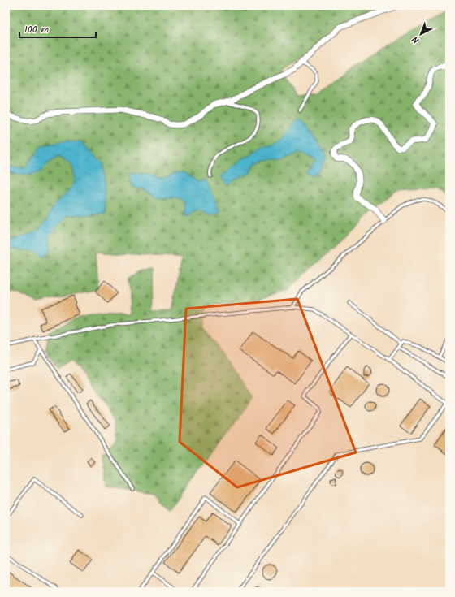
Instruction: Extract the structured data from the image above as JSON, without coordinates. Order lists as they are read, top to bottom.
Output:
{
  "scale_bar": "100 m",
  "north": "bottom left"
}
